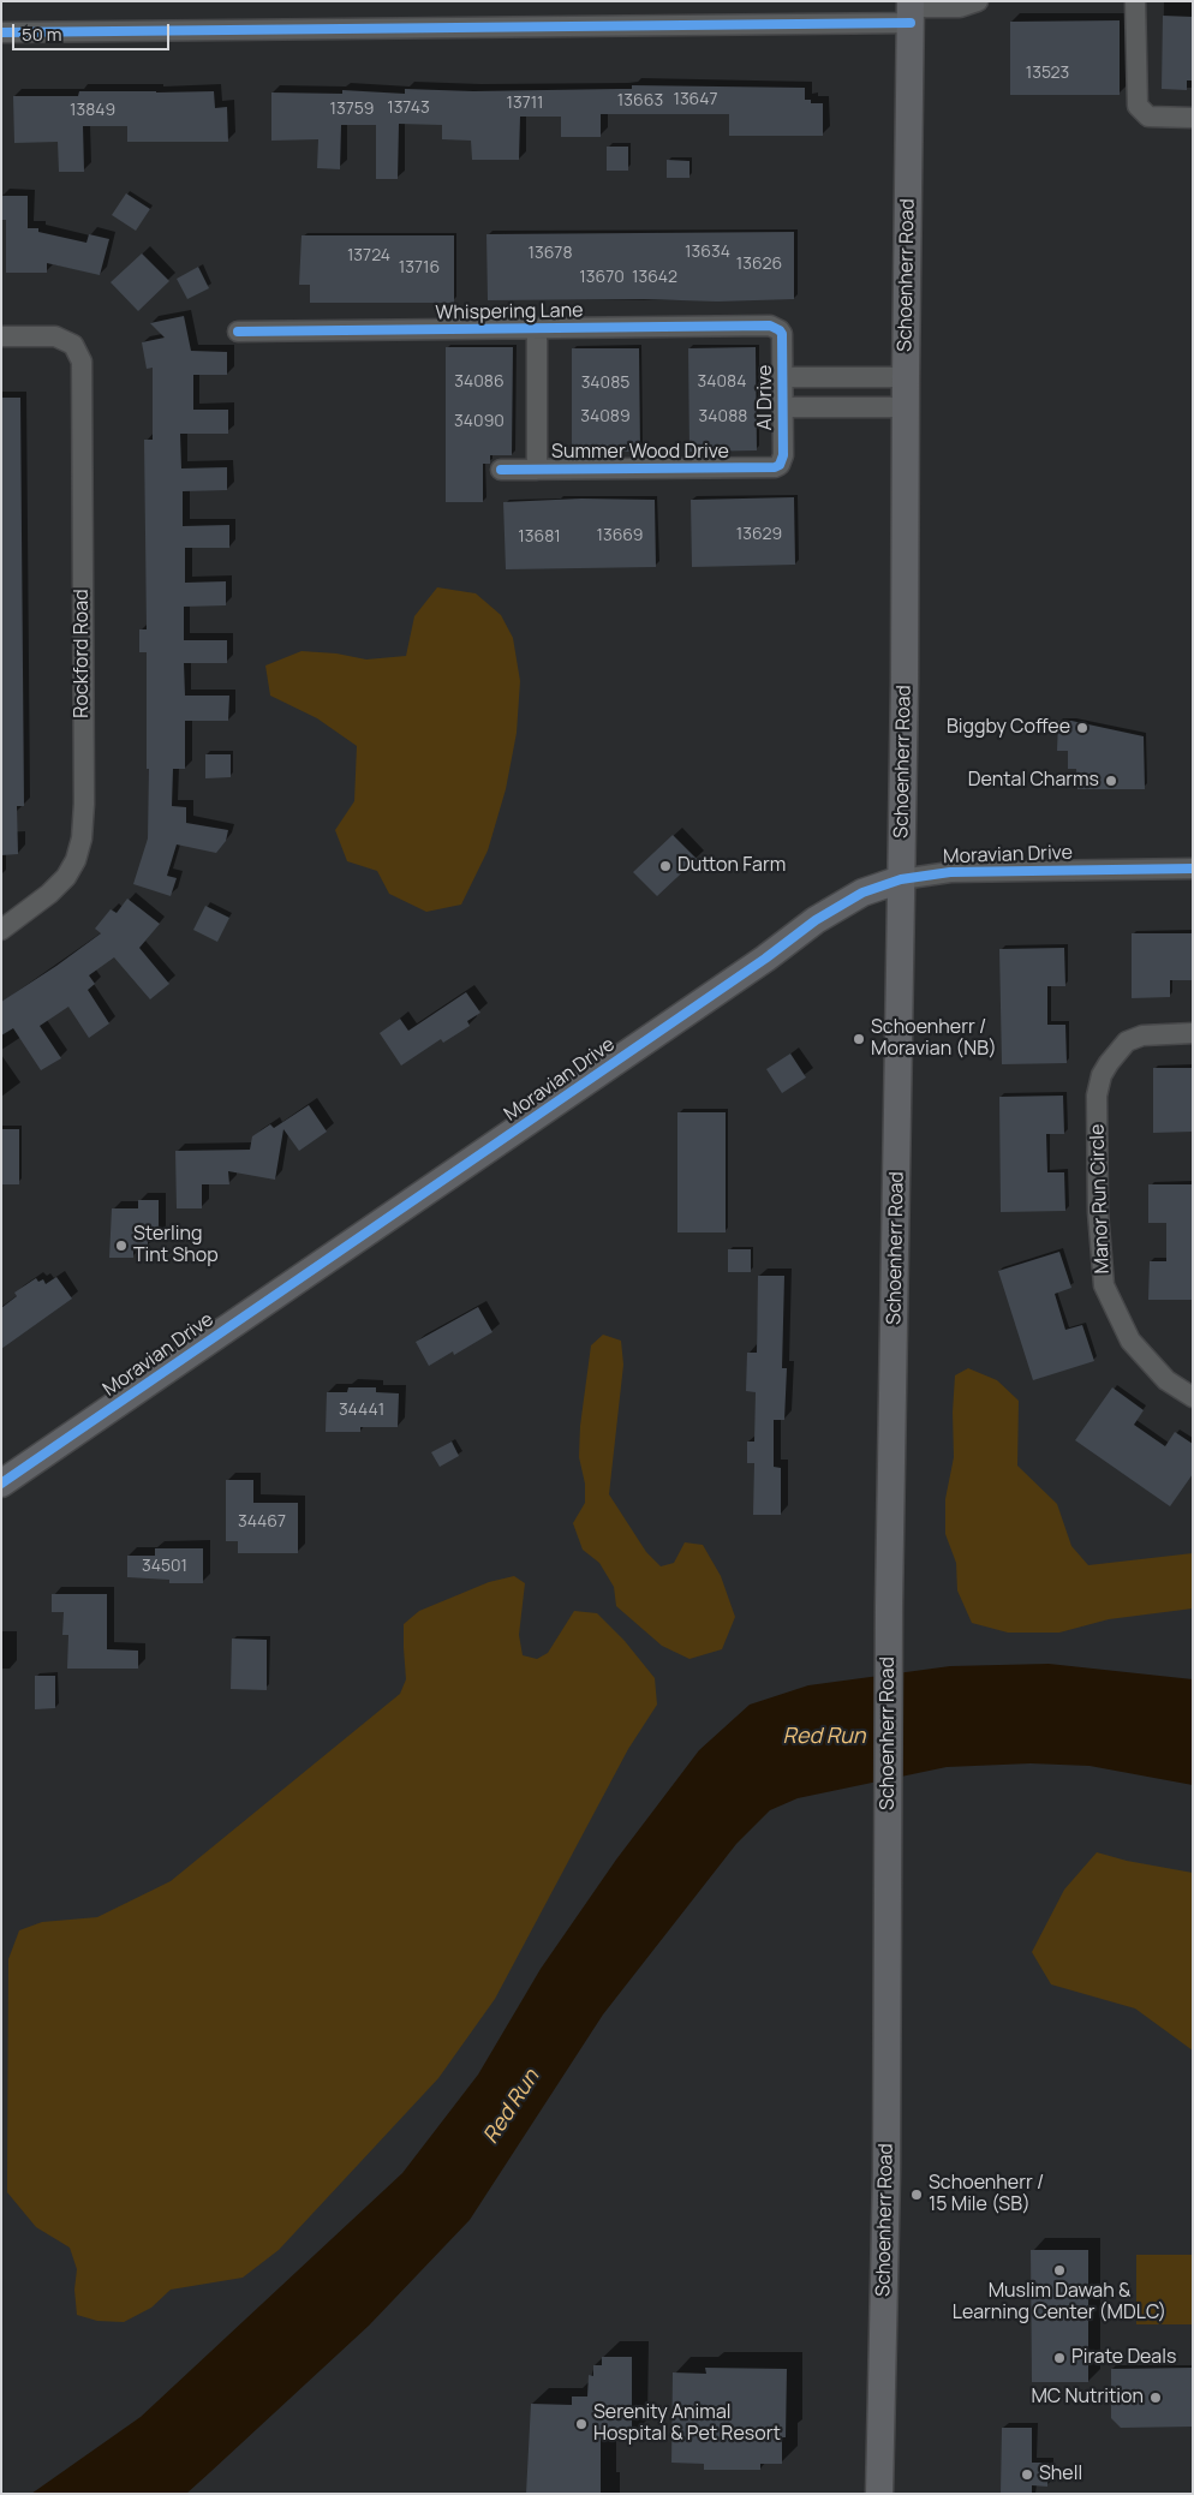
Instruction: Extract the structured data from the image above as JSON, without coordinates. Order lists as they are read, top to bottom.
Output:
{
  "streets": {
    "main road": ["Schoenherr Road", "Moravian Drive"],
    "street": [
      "Whispering Lane",
      "Al Drive",
      "Summer Wood Drive",
      "Rockford Road",
      "Manor Run Circle"
    ]
  },
  "crossings": [
    ["Schoenherr Road", "Moravian Drive"],
    ["Whispering Lane", "Al Drive"],
    ["Al Drive", "Summer Wood Drive"]
  ],
  "water": ["Red Run"],
  "places": [
    "Biggby Coffee",
    "Dental Charms",
    "Dutton Farm",
    "Schoenherr / Moravian (NB)",
    "Sterling Tint Shop",
    "Schoenherr / 15 Mile (SB)",
    "Muslim Dawah & Learning Center (MDLC)",
    "Pirate Deals",
    "MC Nutrition",
    "Serenity Animal Hospital & Pet Resort",
    "Shell"
  ],
  "house_numbers": [
    "13523",
    "13647",
    "13663",
    "13711",
    "13743",
    "13759",
    "13849",
    "13634",
    "13678",
    "13724",
    "13626",
    "13716",
    "13670",
    "13642",
    "34086",
    "34084",
    "34085",
    "34089",
    "34088",
    "34090",
    "13629",
    "13669",
    "13681",
    "34441",
    "34467",
    "34501"
  ],
  "scale_bar": "50 m"
}
